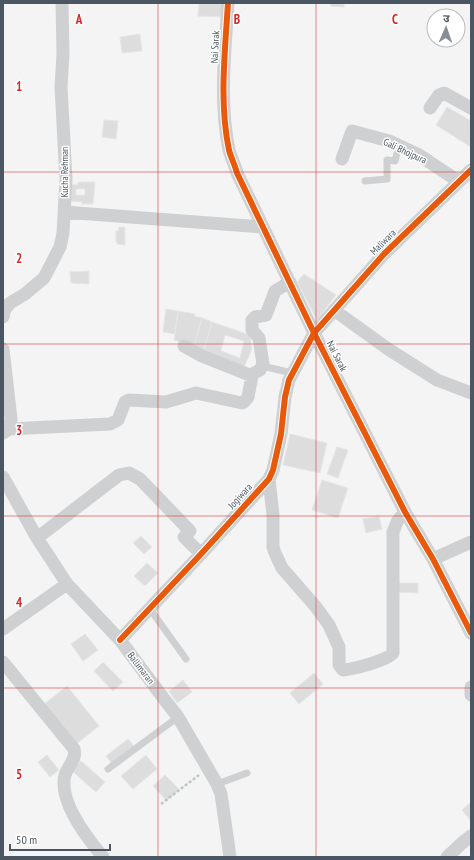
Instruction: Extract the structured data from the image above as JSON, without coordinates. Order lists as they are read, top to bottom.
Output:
{
  "streets": {
    "street": [
      "Nai Sarak",
      "Gali Bhojpura",
      "Kucha Rehman",
      "Maliwara",
      "Jogiwara",
      "Ballimaran"
    ]
  },
  "crossings": [
    ["Nai Sarak", "Maliwara"],
    ["Nai Sarak", "Jogiwara"],
    ["Gali Bhojpura", "Maliwara"],
    ["Maliwara", "Jogiwara"],
    ["Jogiwara", "Ballimaran"]
  ],
  "scale_bar": "50 m",
  "north": "top",
  "grid": {
    "columns": ["A", "B", "C"],
    "rows": [
      "1",
      "2",
      "3",
      "4",
      "5"
    ]
  }
}
